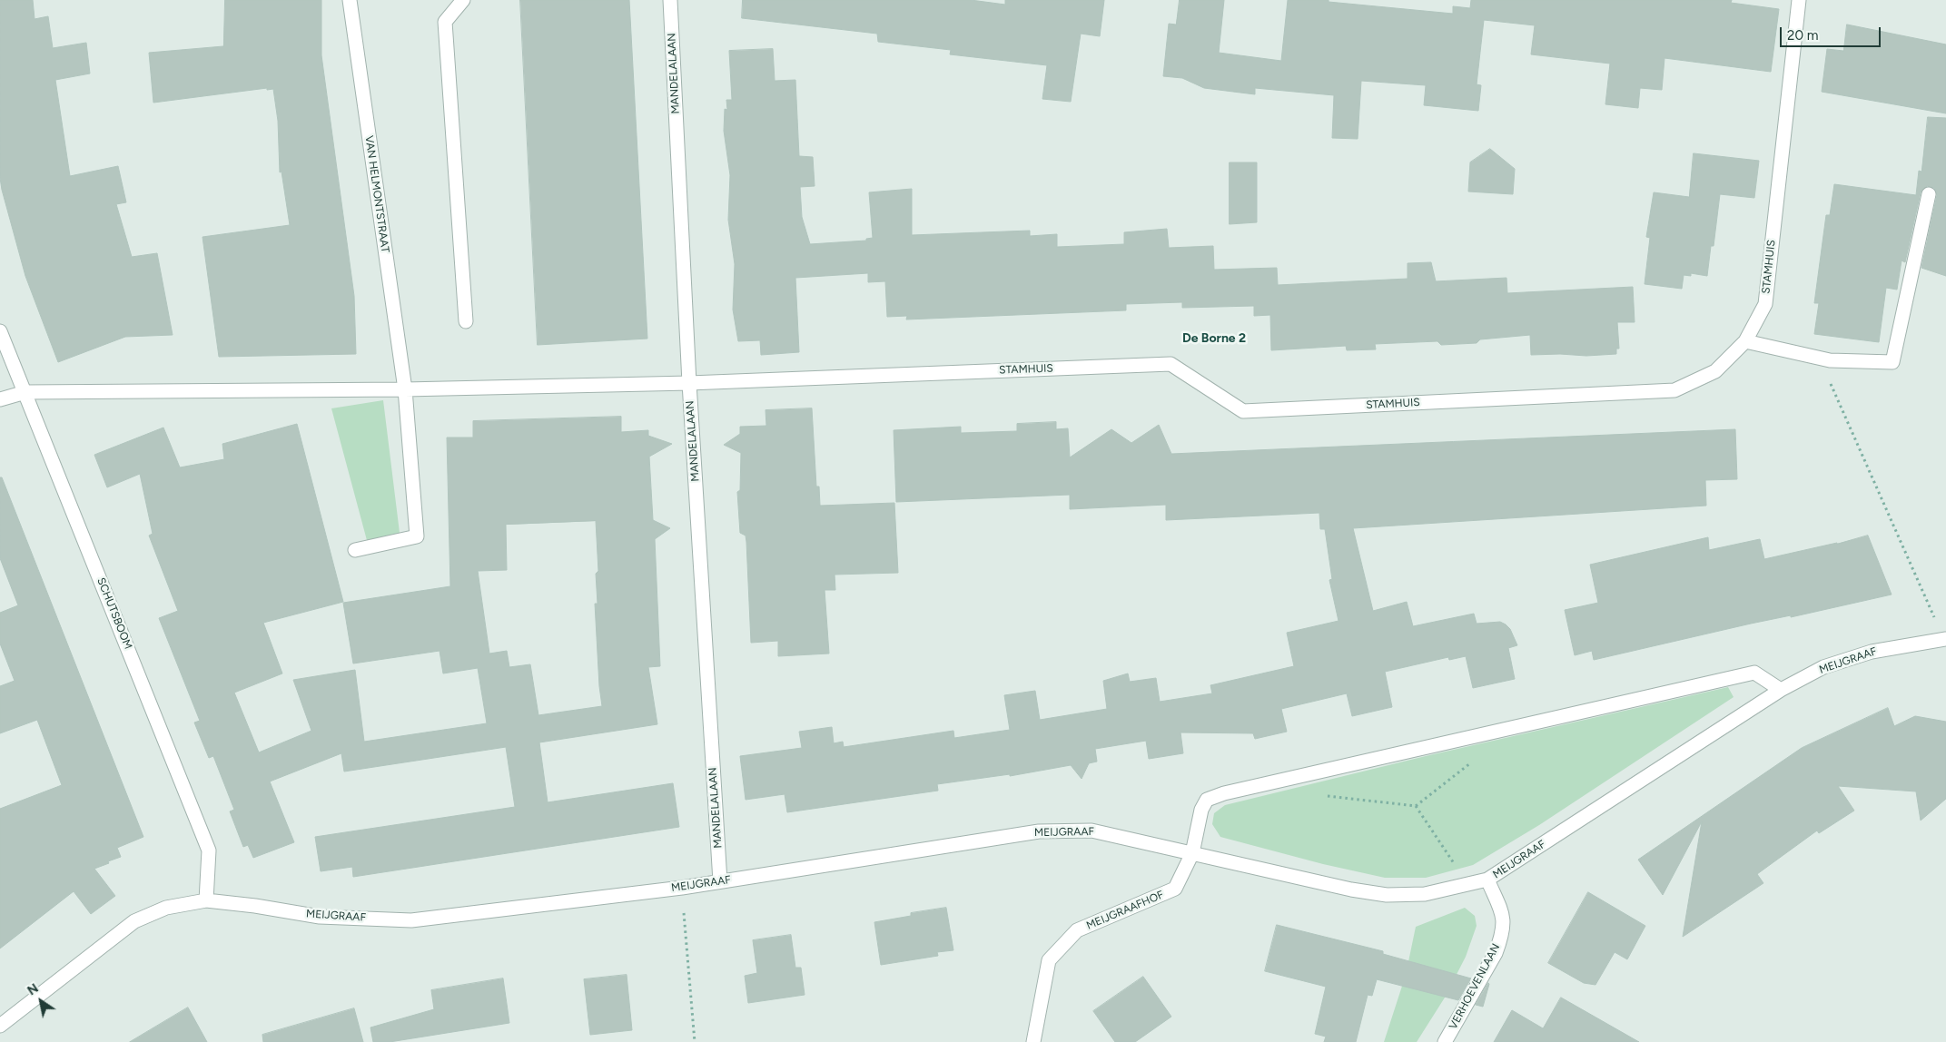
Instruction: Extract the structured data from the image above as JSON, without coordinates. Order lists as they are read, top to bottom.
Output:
{
  "streets": {
    "street": [
      "MANDELALAAN",
      "VAN HELMONTSTRAAT",
      "STAMHUIS",
      "SCHUTSBOOM",
      "MEIJGRAAF",
      "MEIJGRAAFHOF",
      "VERHOEVENLAAN"
    ]
  },
  "crossings": [
    ["MANDELALAAN", "STAMHUIS"],
    ["MANDELALAAN", "MEIJGRAAF"],
    ["SCHUTSBOOM", "MEIJGRAAF"],
    ["MEIJGRAAF", "MEIJGRAAFHOF"],
    ["MEIJGRAAF", "VERHOEVENLAAN"]
  ],
  "districts": ["De Borne 2"],
  "scale_bar": "20 m",
  "north": "top left"
}
